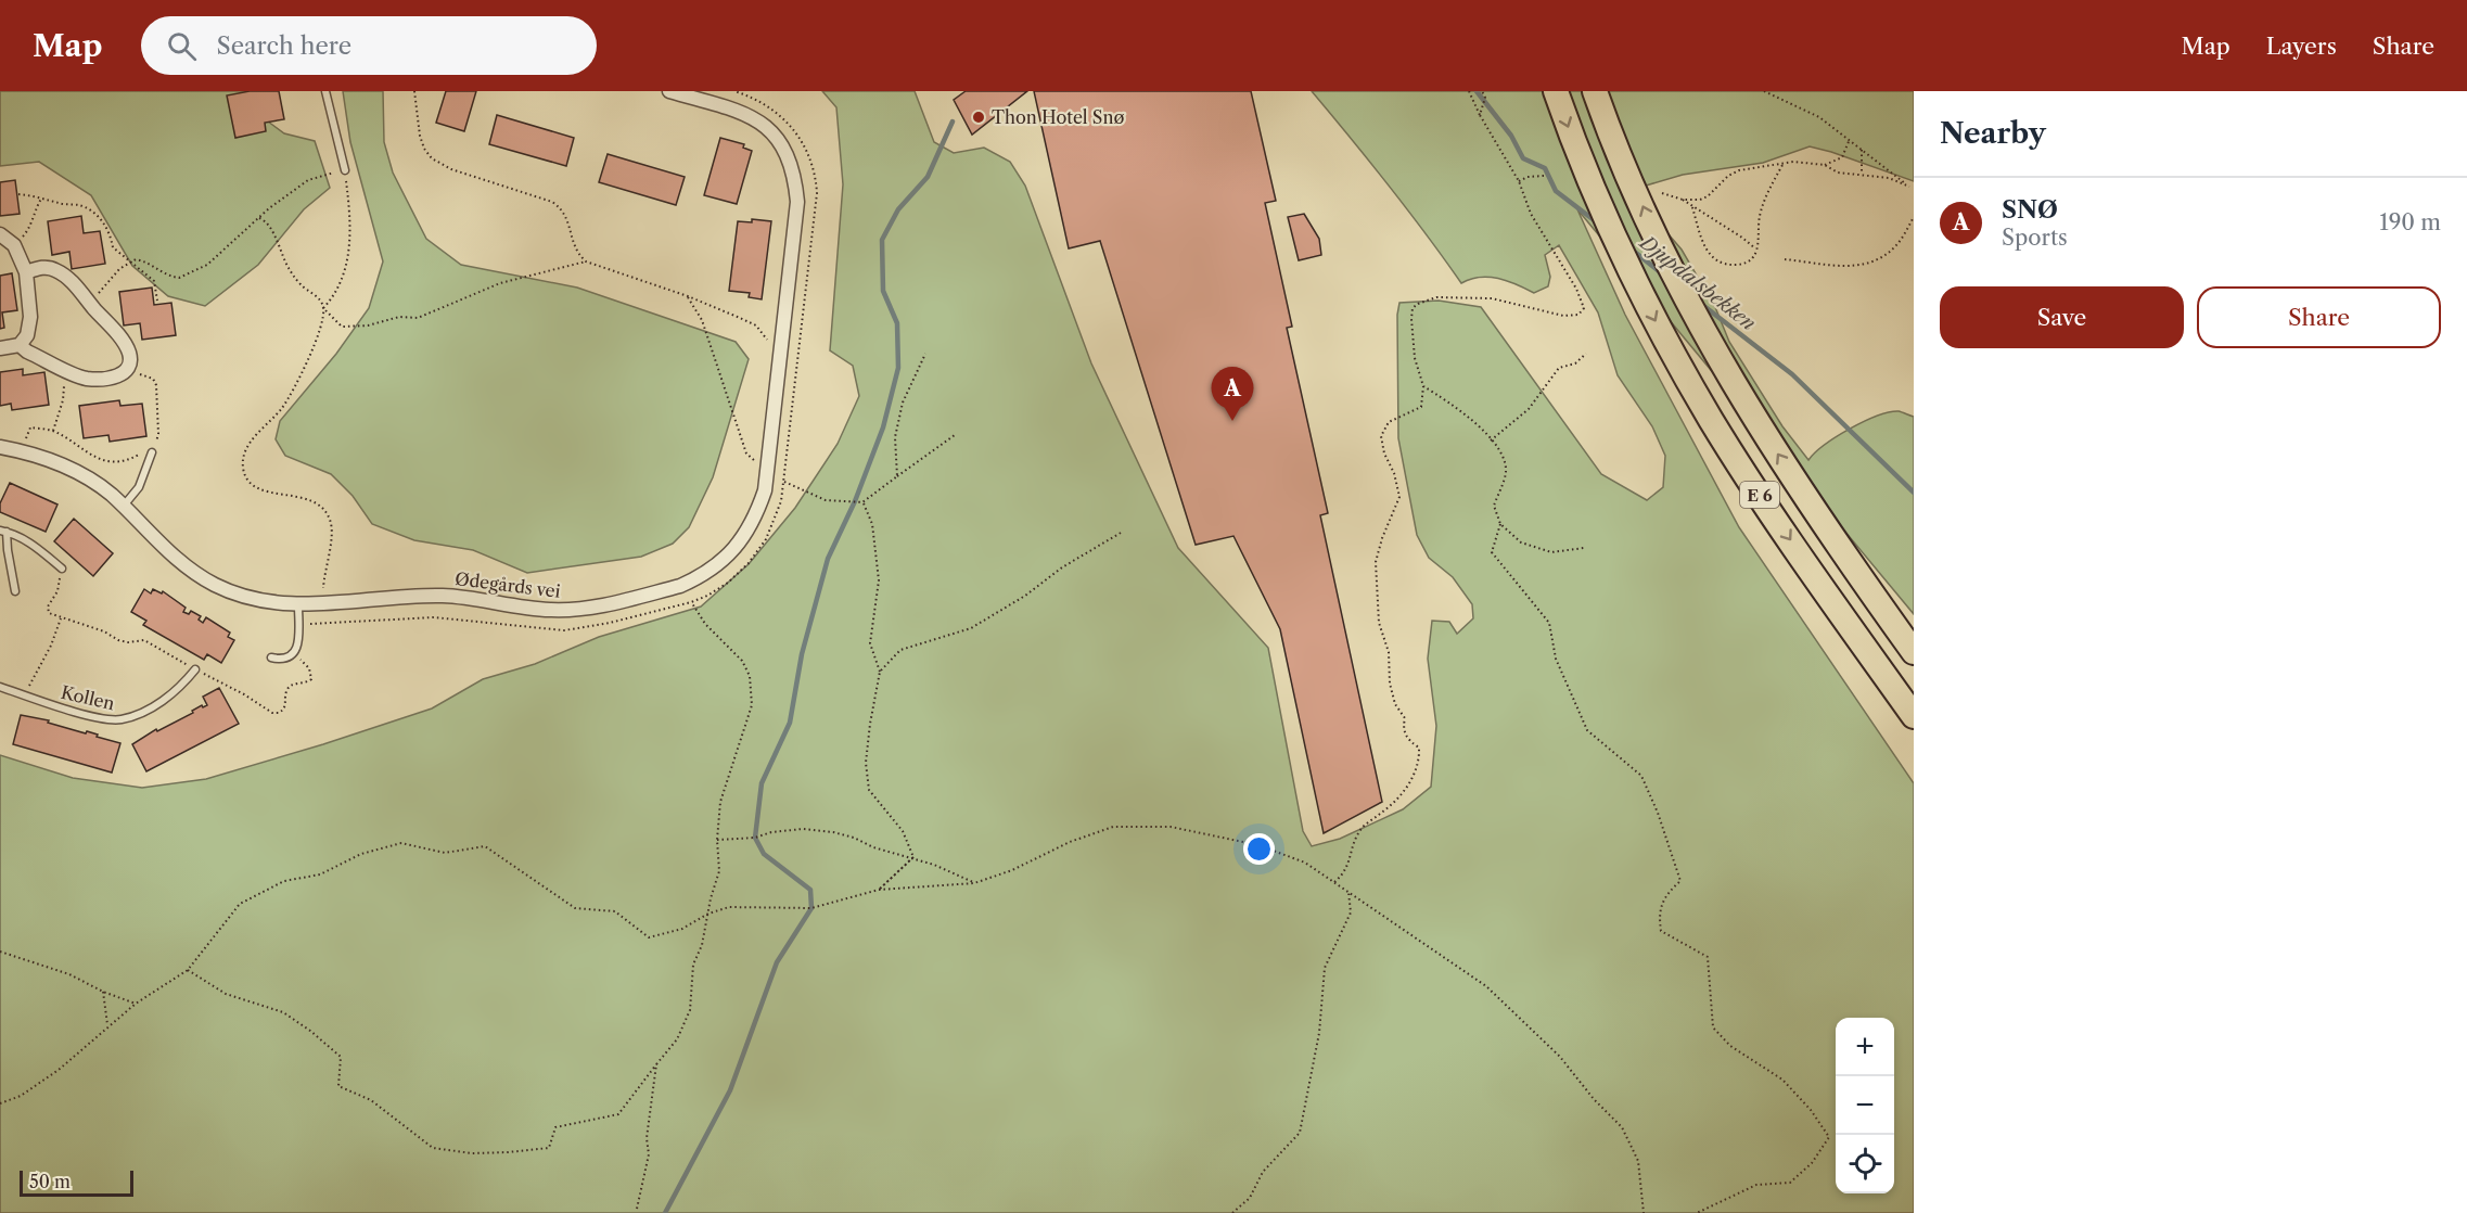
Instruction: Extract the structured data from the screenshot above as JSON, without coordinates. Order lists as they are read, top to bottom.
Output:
{
  "streets": {
    "highway": ["E 6"],
    "street": ["Ødegårds vei"],
    "lane": ["Kollen"]
  },
  "water": ["Djupdalsbekken"],
  "places": ["Thon Hotel Snø"],
  "scale_bar": "50 m",
  "page": {
    "header": "Map",
    "search": "Search here",
    "nav": ["Map", "Layers", "Share"],
    "heading": "Nearby",
    "list": [
      {
        "mark": "A",
        "name": "SNØ",
        "note": "Sports",
        "value": "190 m"
      }
    ],
    "buttons": ["Save", "Share"],
    "pins": "A",
    "map_buttons": ["+", "−"],
    "scale": "50 m"
  }
}
